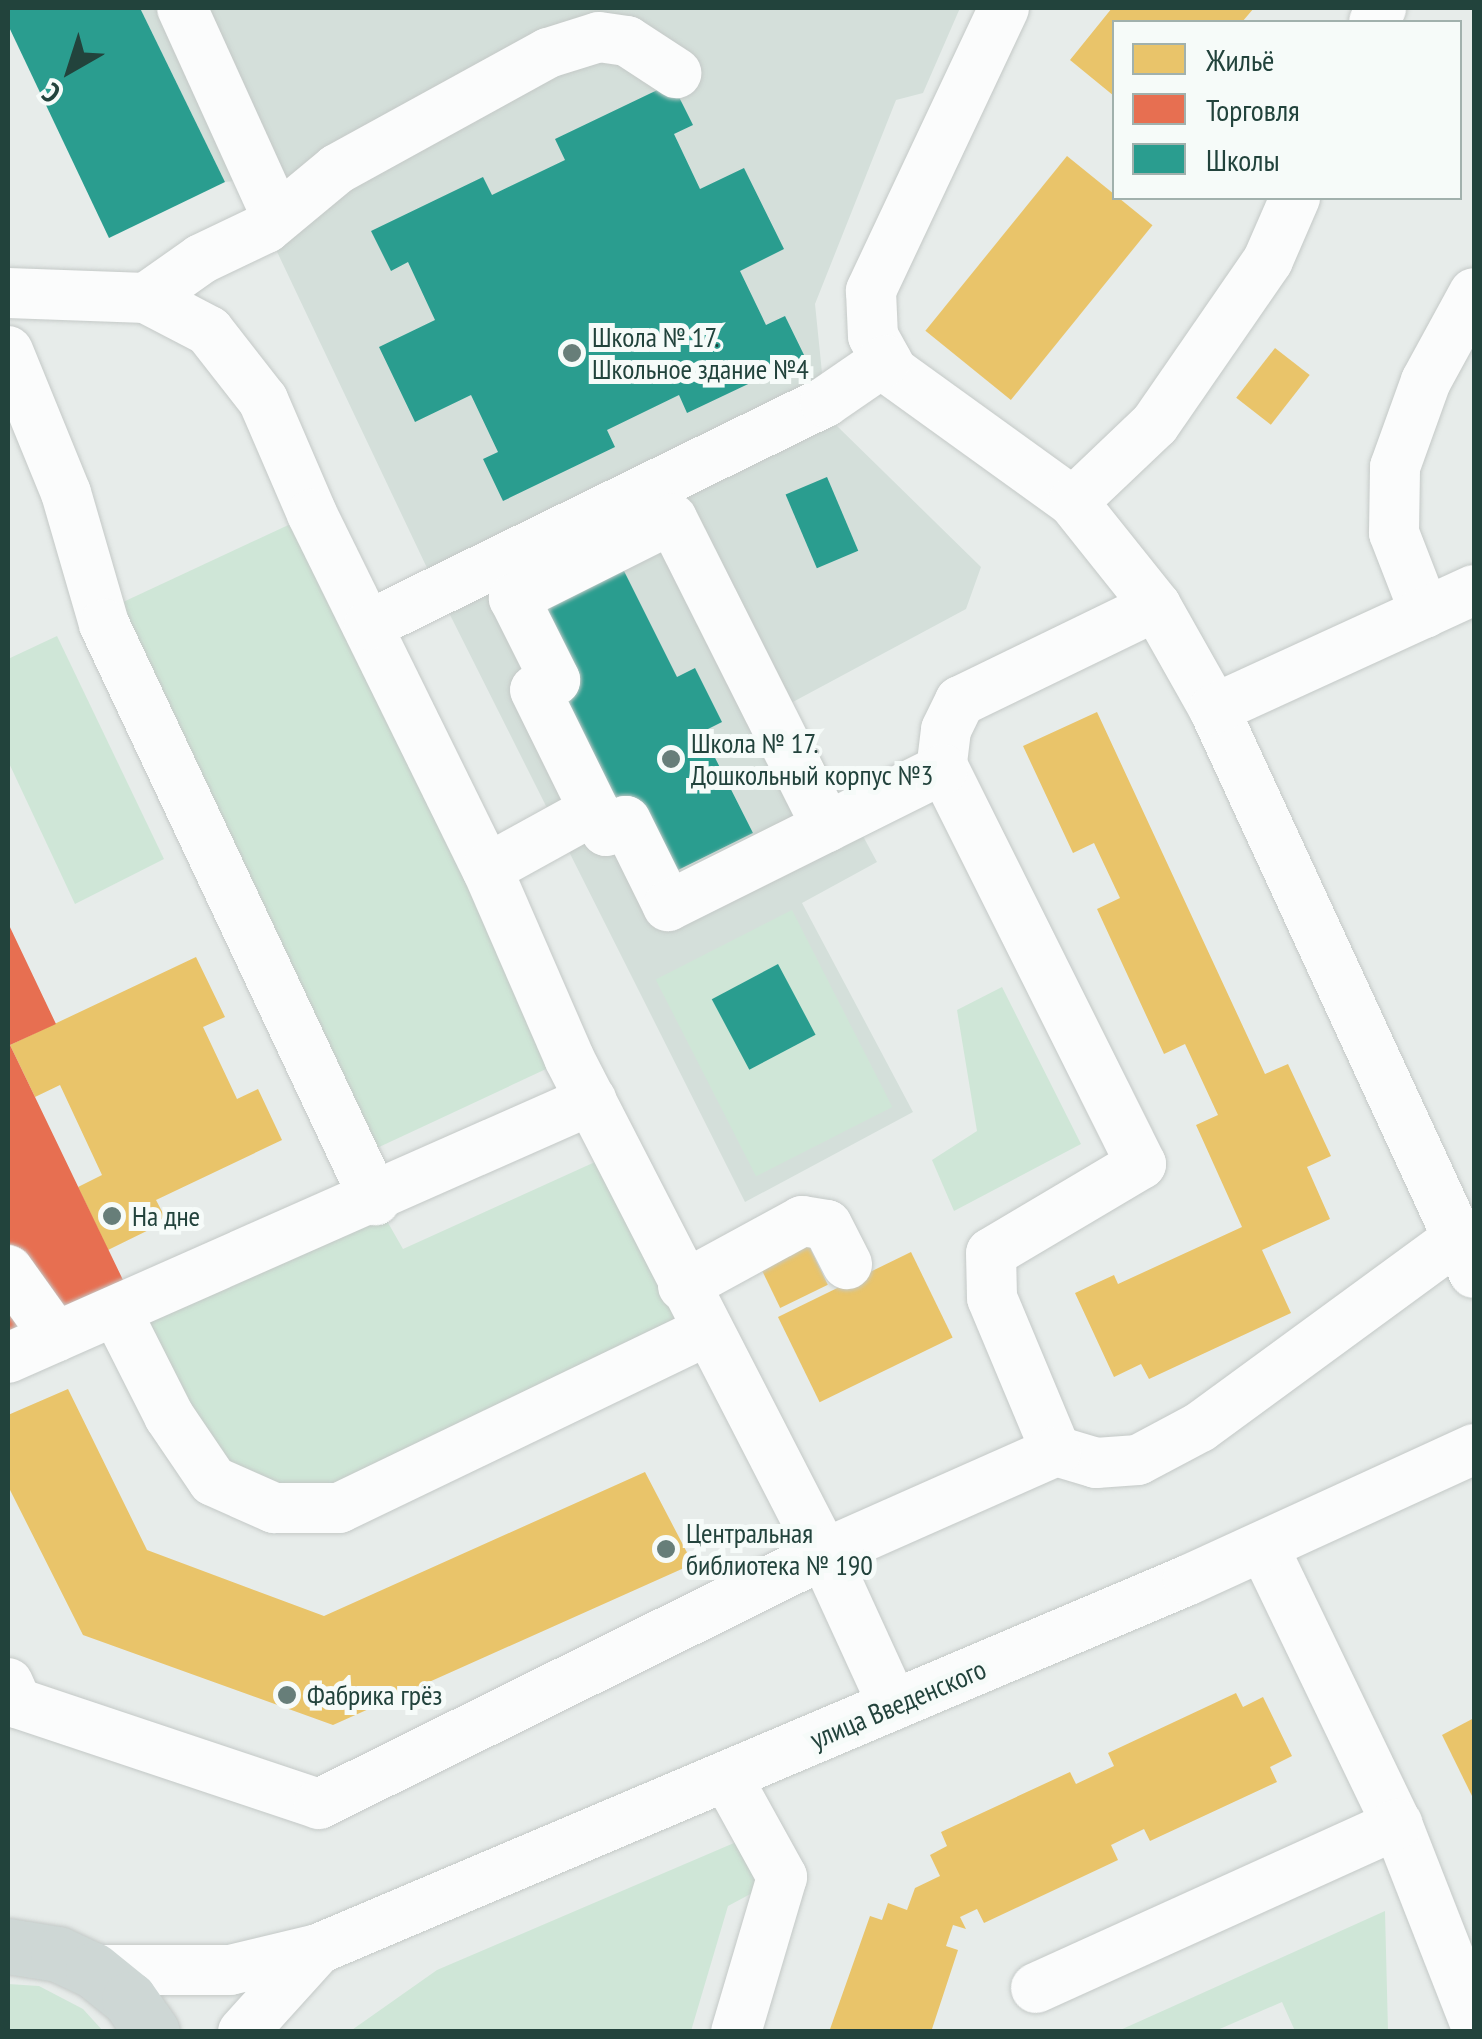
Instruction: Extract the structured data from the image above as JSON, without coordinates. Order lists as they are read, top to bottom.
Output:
{
  "streets": {
    "street": ["улица Введенского"]
  },
  "places": [
    "Школа № 17. Школьное здание №4",
    "Школа № 17. Дошкольный корпус №3",
    "На дне",
    "Центральная библиотека № 190",
    "Фабрика грёз"
  ],
  "legend": ["Жильё", "Торговля", "Школы"],
  "north": "bottom left"
}
